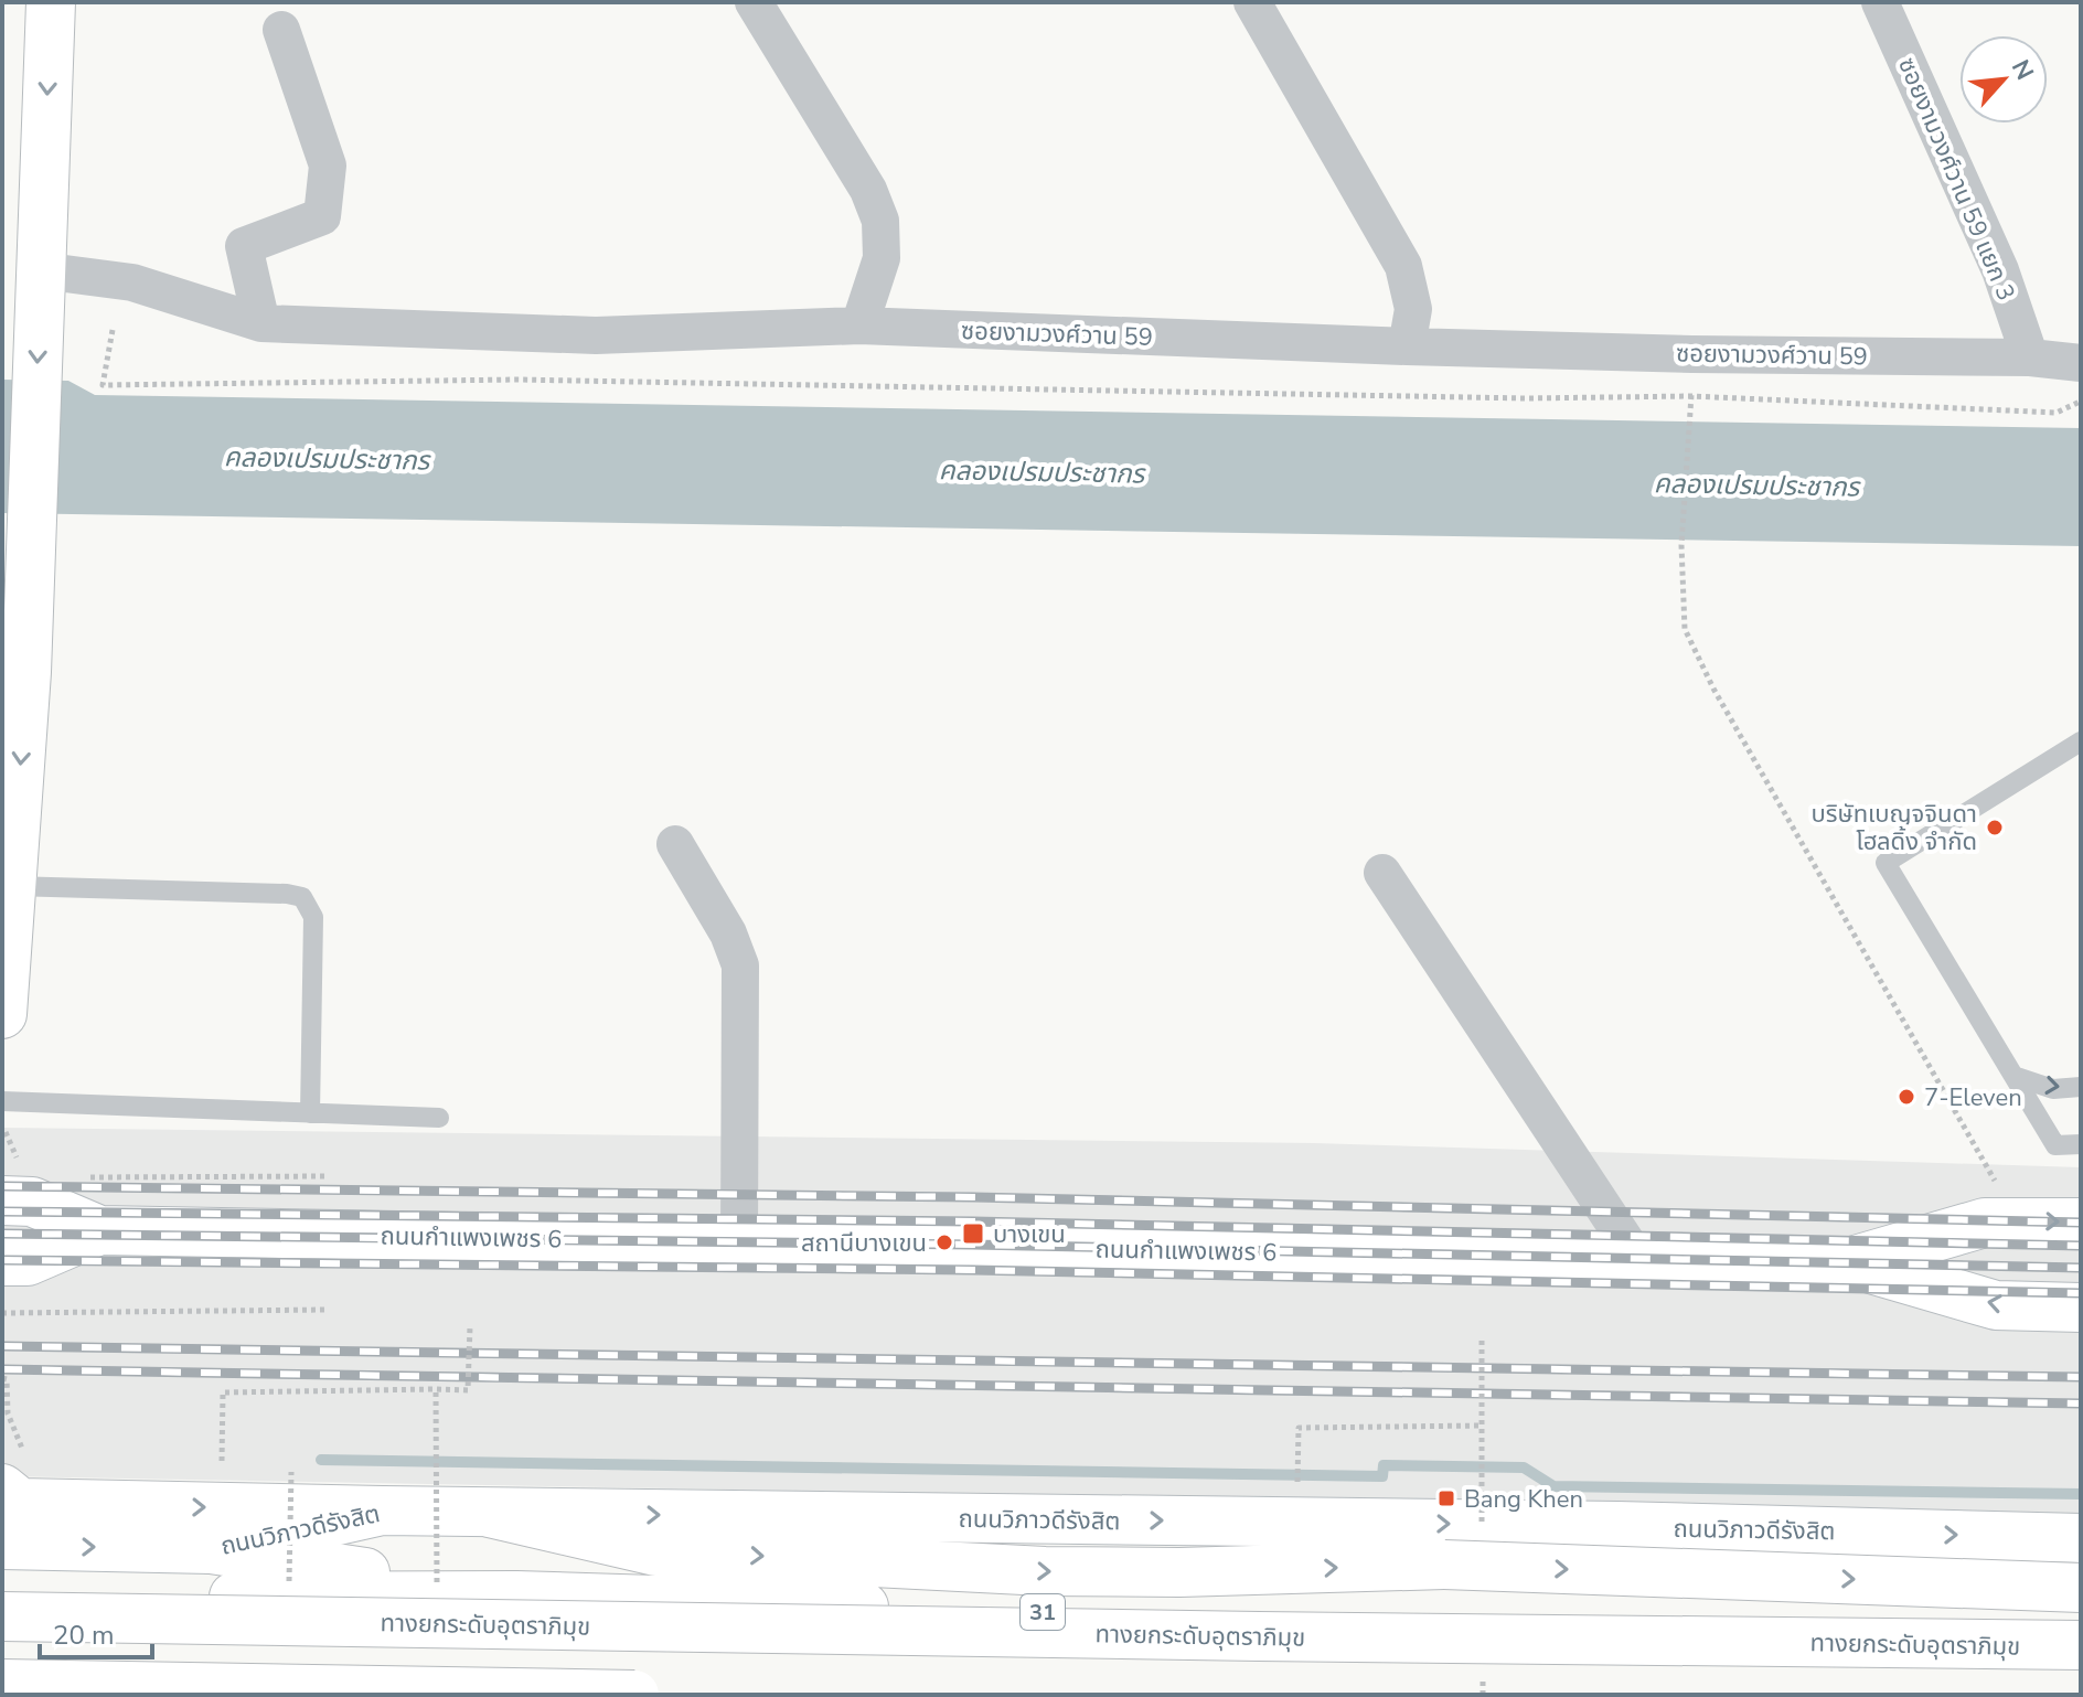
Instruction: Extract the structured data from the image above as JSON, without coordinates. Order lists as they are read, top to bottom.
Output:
{
  "streets": {
    "main road": [
      "ถนนกำแพงเพชร 6",
      "ถนนวิภาวดีรังสิต",
      "31",
      "ทางยกระดับอุตราภิมุข"
    ],
    "street": ["ซอยงามวงศ์วาน 59 แยก 3", "ซอยงามวงศ์วาน 59"]
  },
  "crossings": [
    ["ซอยงามวงศ์วาน 59 แยก 3", "ซอยงามวงศ์วาน 59"]
  ],
  "water": ["คลองเปรมประชากร"],
  "places": {
    "other": ["บริษัทเบญจจินดา โฮลดิ้ง จำกัด", "7-Eleven", "สถานีบางเขน"],
    "transit": ["บางเขน", "Bang Khen"]
  },
  "scale_bar": "20 m",
  "north": "top right"
}
